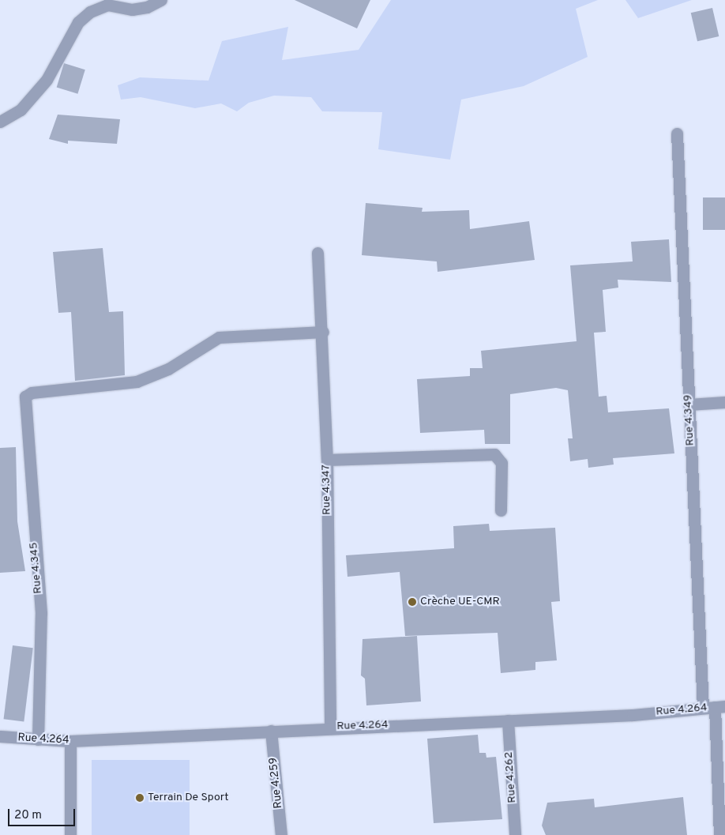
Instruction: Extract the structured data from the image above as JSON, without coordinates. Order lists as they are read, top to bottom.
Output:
{
  "streets": {
    "street": [
      "Rue 4.349",
      "Rue 4.347",
      "Rue 4.345",
      "Rue 4.264",
      "Rue 4.262",
      "Rue 4.259"
    ]
  },
  "crossings": [
    ["Rue 4.349", "Rue 4.264"],
    ["Rue 4.347", "Rue 4.345"],
    ["Rue 4.347", "Rue 4.264"],
    ["Rue 4.345", "Rue 4.264"],
    ["Rue 4.264", "Rue 4.262"],
    ["Rue 4.264", "Rue 4.259"]
  ],
  "places": ["Crèche UE-CMR", "Terrain De Sport"],
  "scale_bar": "20 m"
}
